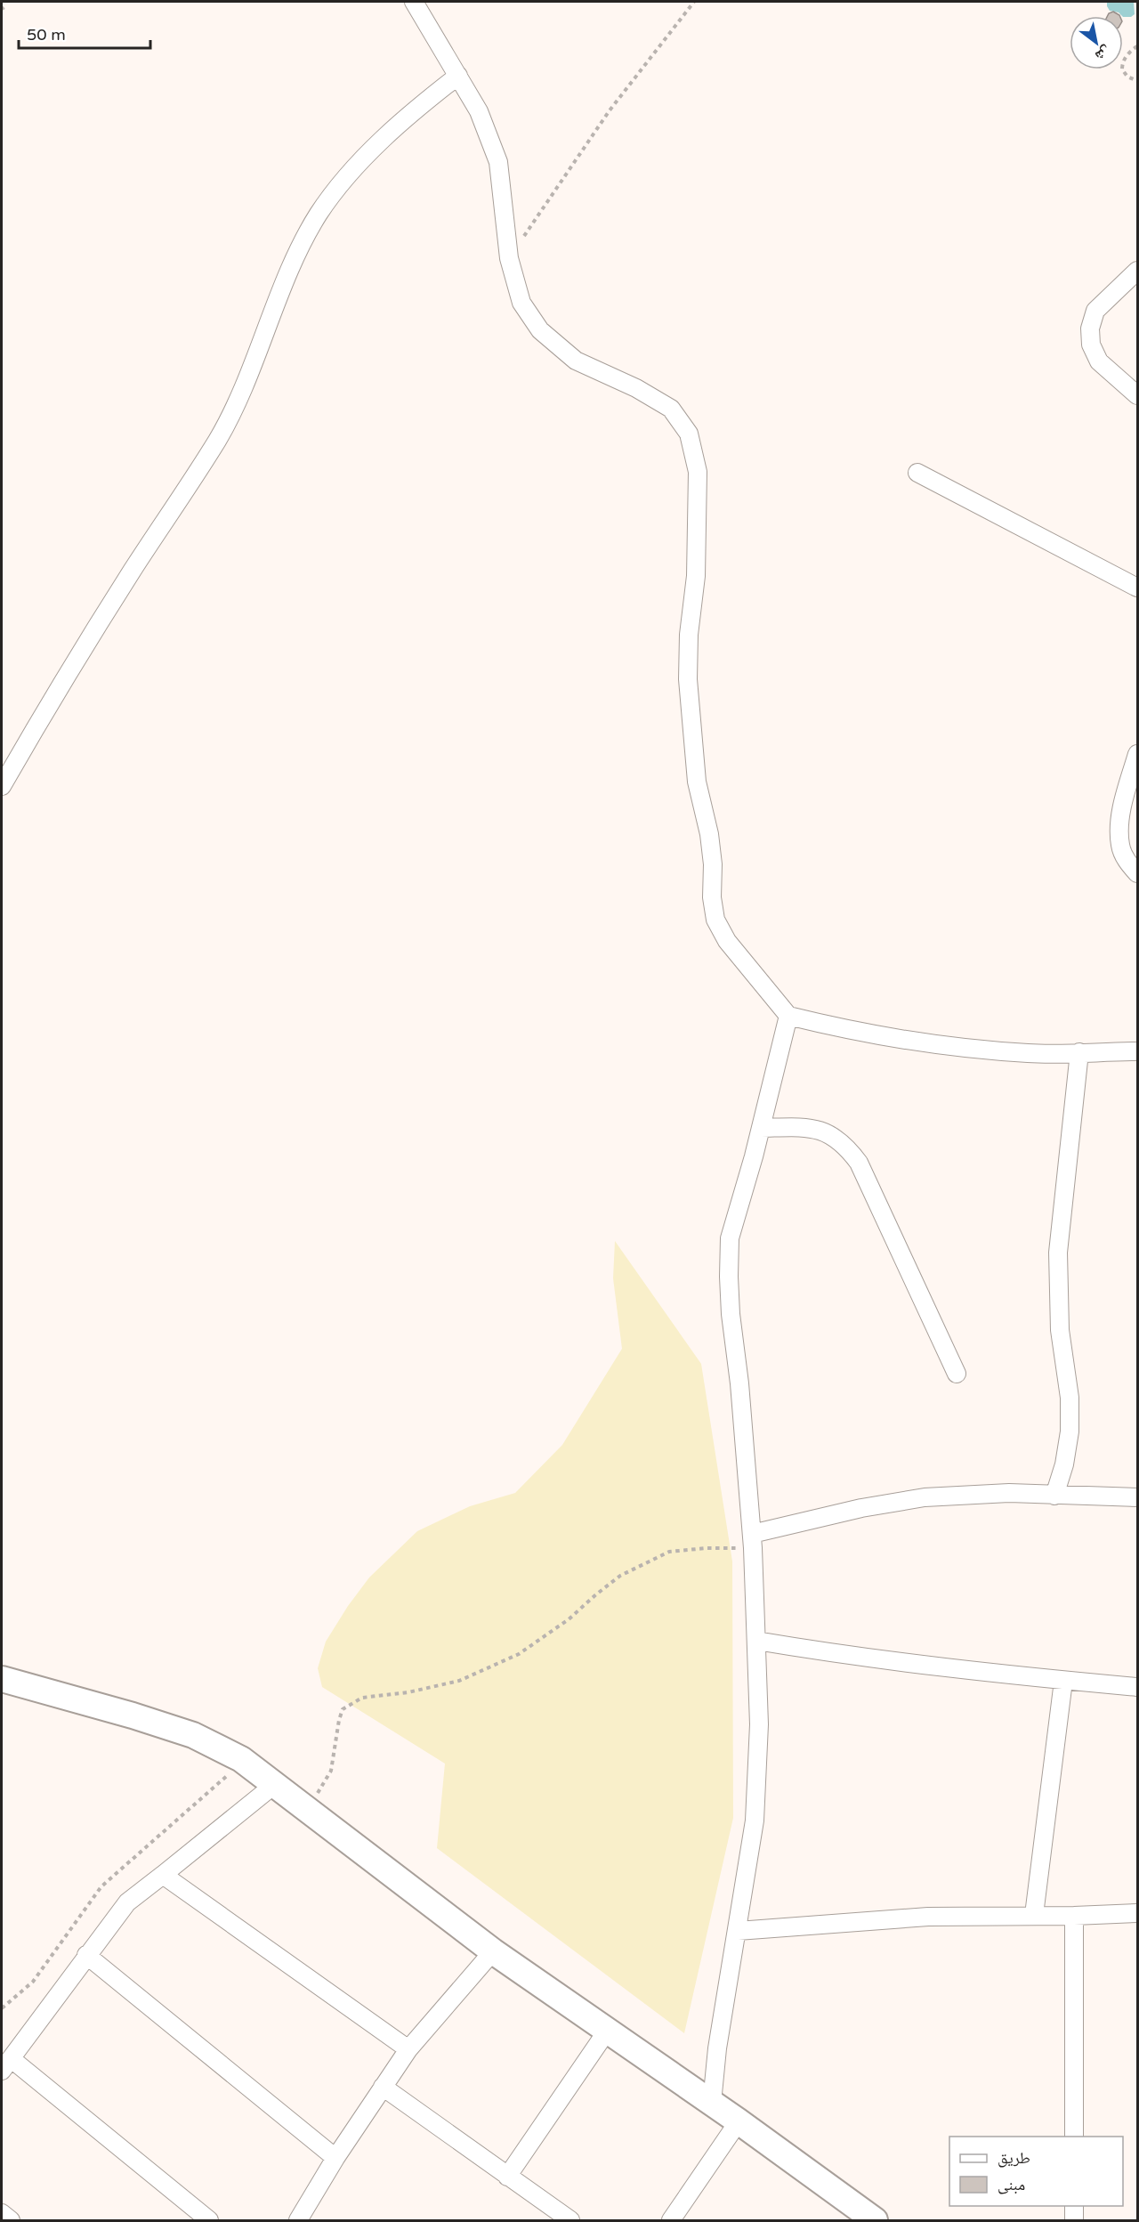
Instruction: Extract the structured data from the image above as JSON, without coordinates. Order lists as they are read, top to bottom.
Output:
{
  "legend": ["طريق", "مبنى"],
  "scale_bar": "50 m",
  "north": "bottom right"
}
